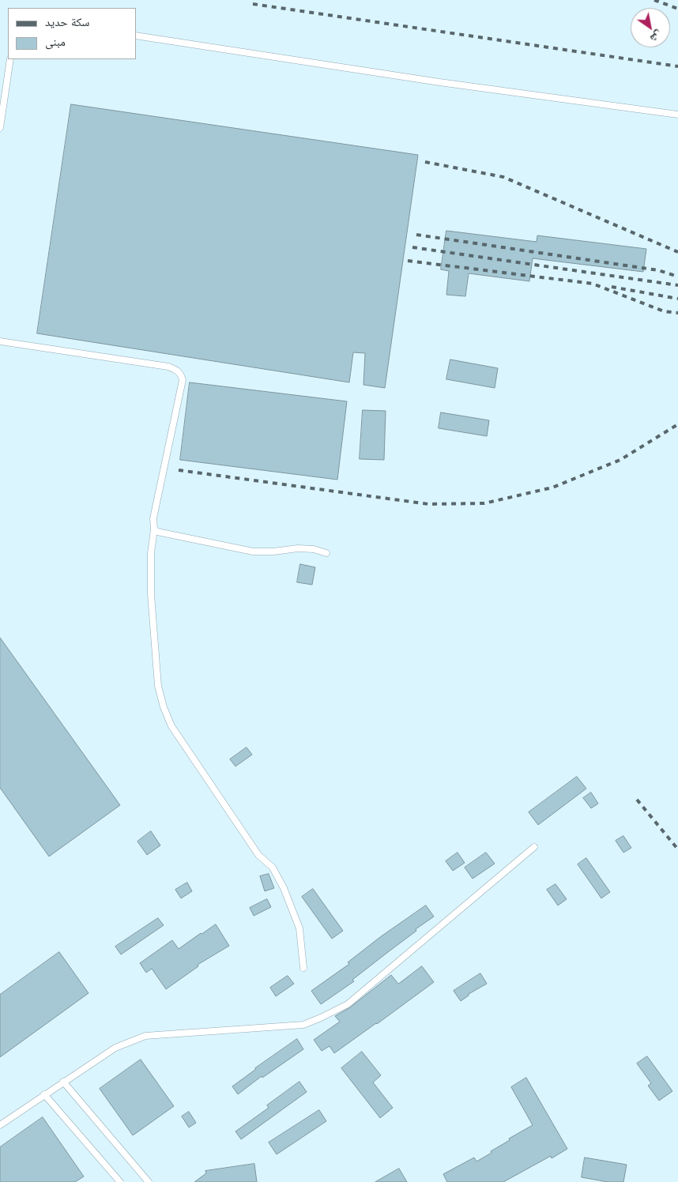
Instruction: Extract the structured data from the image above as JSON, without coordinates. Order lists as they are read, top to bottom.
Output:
{
  "legend": ["سكة حديد", "مبنى"],
  "north": "bottom right"
}
